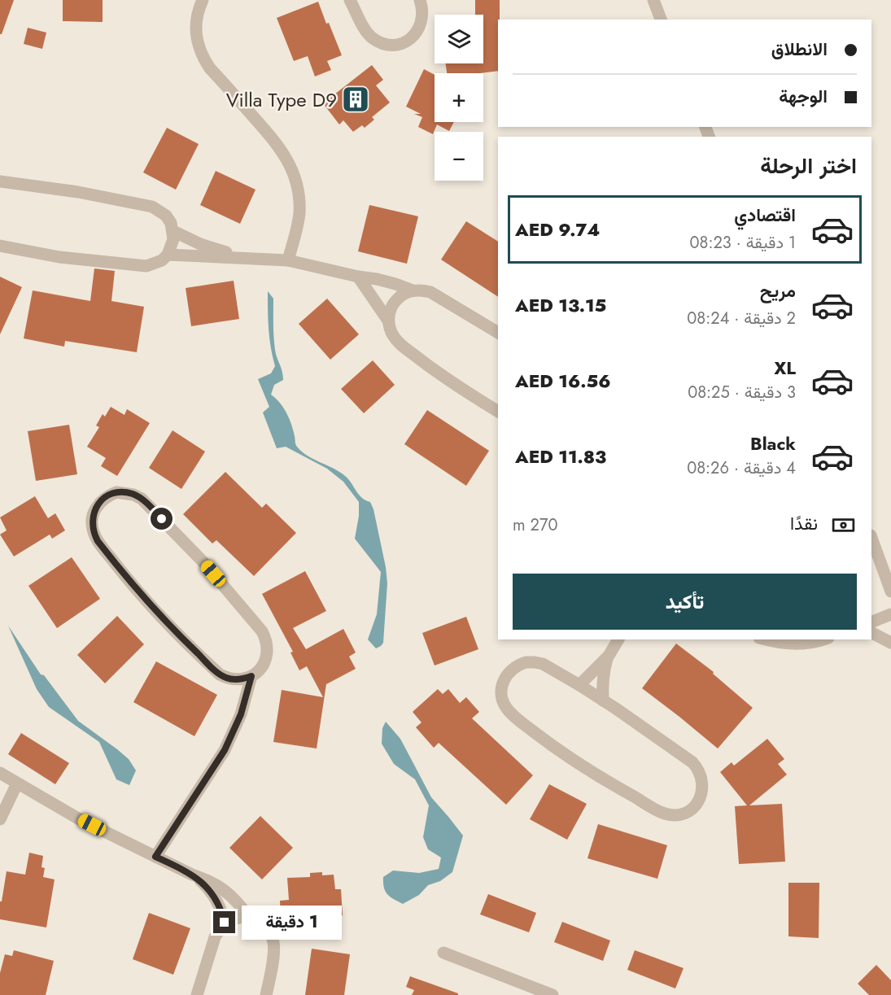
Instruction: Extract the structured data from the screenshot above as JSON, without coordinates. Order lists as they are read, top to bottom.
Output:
{
  "places": {
    "building": ["Villa Type D9"]
  },
  "page": {
    "map_buttons": ["+", "−"],
    "banner": ["الانطلاق", "الوجهة"],
    "heading": "اختر الرحلة",
    "list": [
      {
        "name": "اقتصادي",
        "note": "1 دقيقة · 08:23",
        "value": "AED 9.74"
      },
      {
        "name": "مريح",
        "note": "2 دقيقة · 08:24",
        "value": "AED 13.15"
      },
      {
        "name": "XL",
        "note": "3 دقيقة · 08:25",
        "value": "AED 16.56"
      },
      {
        "name": "Black",
        "note": "4 دقيقة · 08:26",
        "value": "AED 11.83"
      }
    ],
    "pay": ["نقدًا", "270 m"],
    "buttons": "تأكيد",
    "bubble": "1 دقيقة"
  }
}
